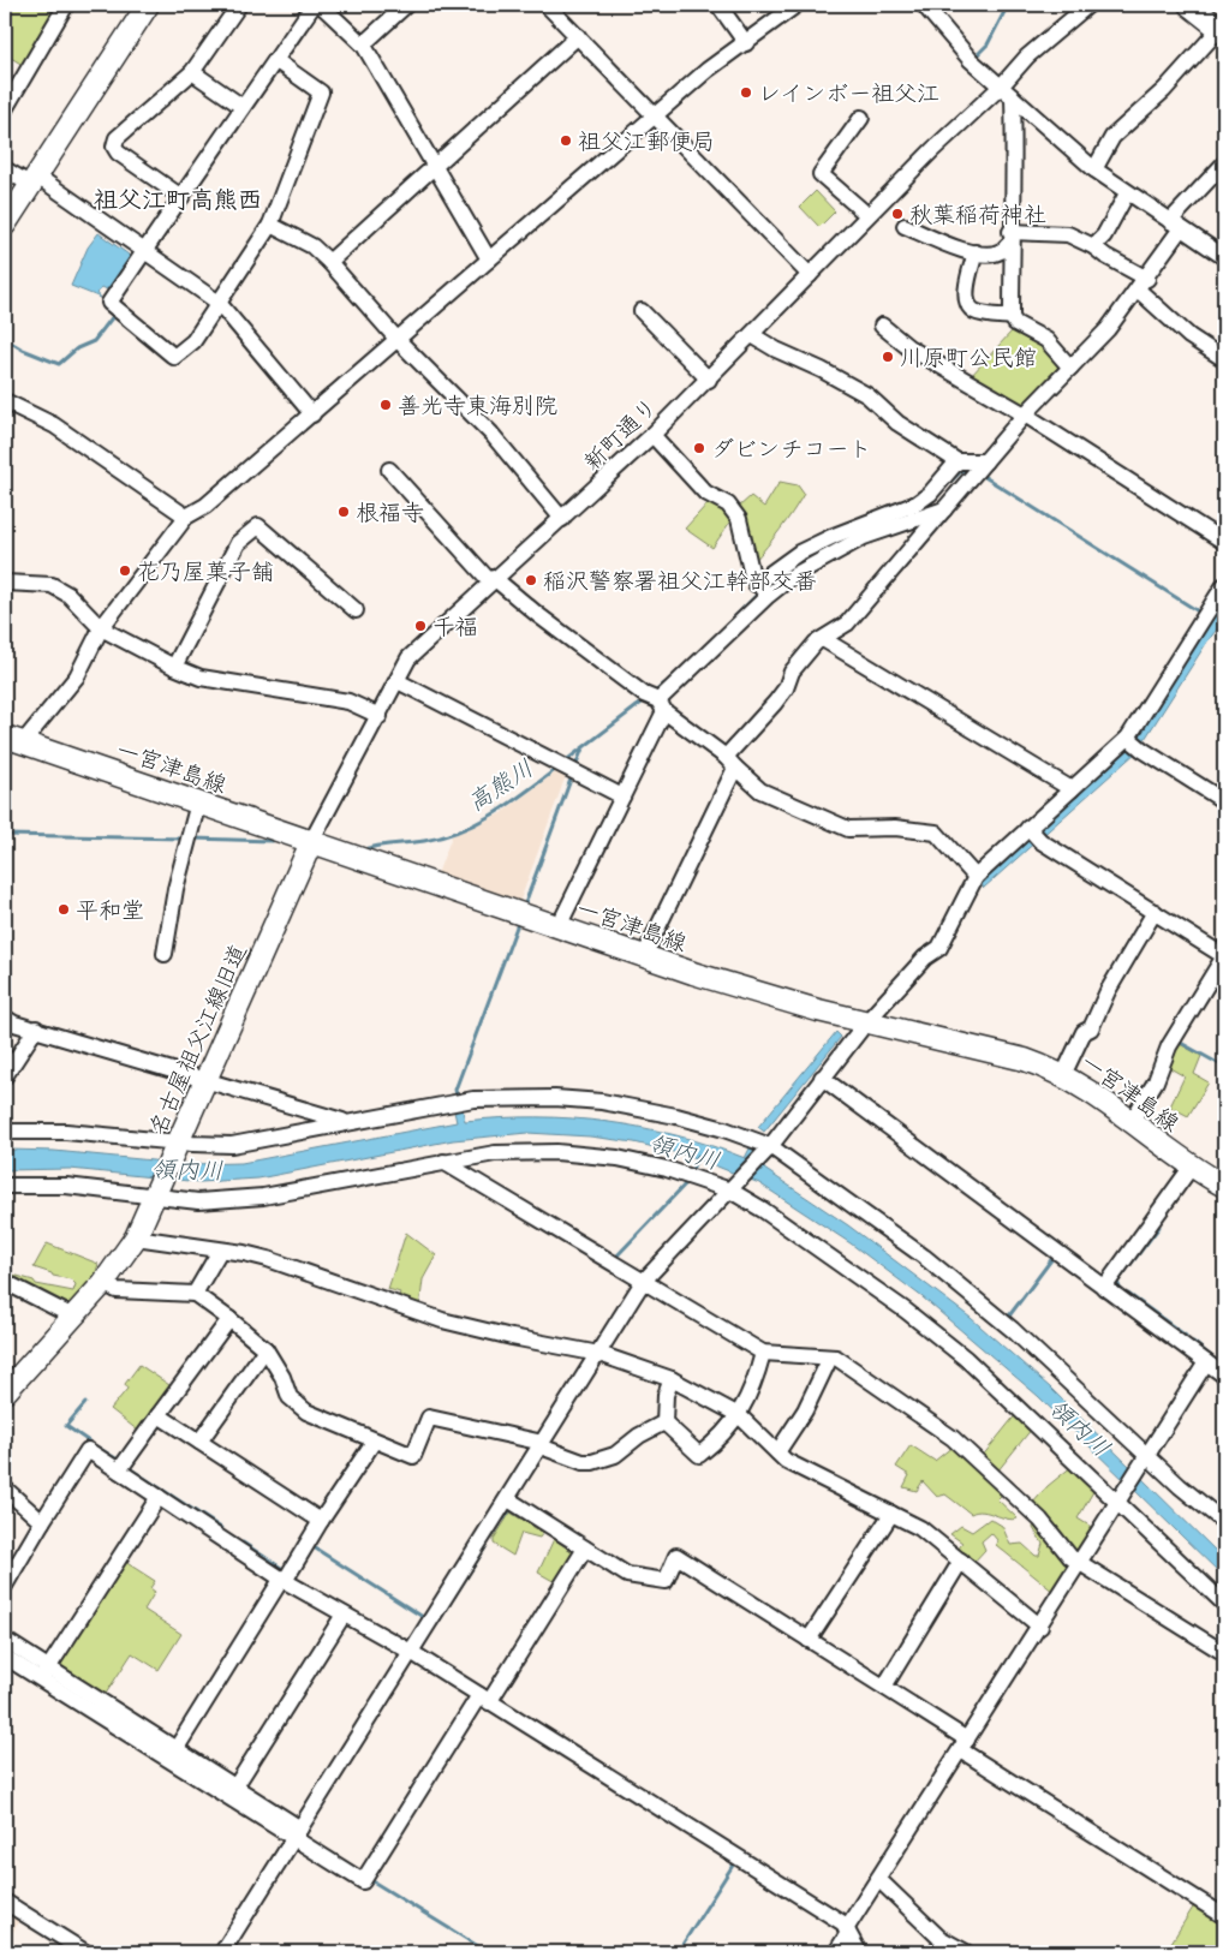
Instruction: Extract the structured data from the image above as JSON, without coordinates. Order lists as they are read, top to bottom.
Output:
{
  "streets": {
    "main road": ["一宮津島線", "名古屋祖父江線旧道"],
    "street": ["新町通り"]
  },
  "crossings": [
    ["新町通り", "一宮津島線"],
    ["新町通り", "名古屋祖父江線旧道"],
    ["一宮津島線", "名古屋祖父江線旧道"]
  ],
  "districts": ["祖父江町高熊西"],
  "water": ["高熊川", "領内川"],
  "places": [
    "レインボー祖父江",
    "祖父江郵便局",
    "秋葉稲荷神社",
    "川原町公民館",
    "善光寺東海別院",
    "ダビンチコート",
    "根福寺",
    "花乃屋菓子舗",
    "稲沢警察署祖父江幹部交番",
    "千福",
    "平和堂"
  ]
}
